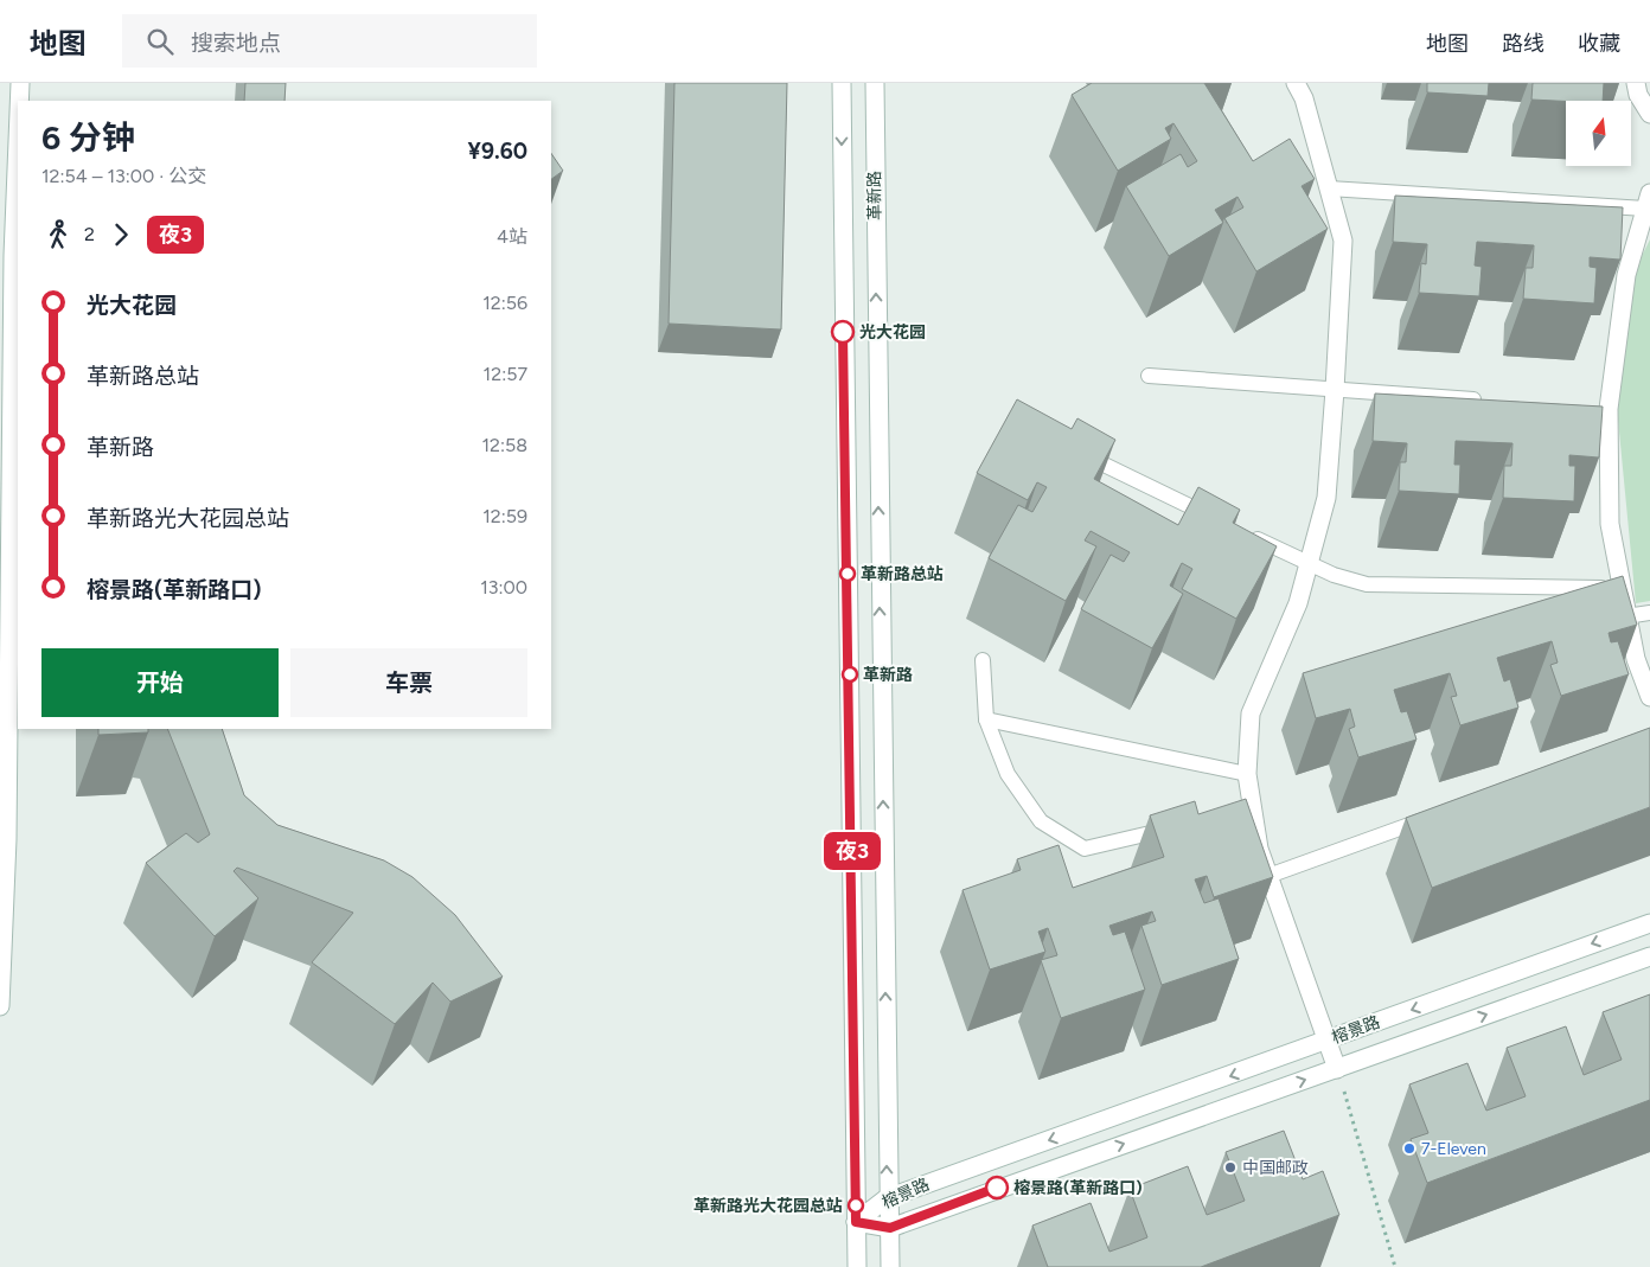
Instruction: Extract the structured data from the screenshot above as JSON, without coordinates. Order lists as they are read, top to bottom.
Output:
{
  "streets": {
    "street": ["革新路", "榕景路"]
  },
  "crossings": [
    ["革新路", "榕景路"]
  ],
  "places": [
    "光大花园",
    "革新路总站",
    "革新路",
    "7-Eleven",
    "中国邮政",
    "榕景路(革新路口)",
    "革新路光大花园总站"
  ],
  "lines": ["bus line 夜3"],
  "north": "top",
  "page": {
    "header": "地图",
    "search": "搜索地点",
    "nav": ["地图", "路线", "收藏"],
    "on_map": "夜3",
    "heading": ["6 分钟", "12:54 – 13:00 · 公交", "¥9.60"],
    "legs": ["2", "夜3", "4站"],
    "list": [
      {
        "name": "光大花园",
        "value": "12:56"
      },
      {
        "name": "革新路总站",
        "value": "12:57"
      },
      {
        "name": "革新路",
        "value": "12:58"
      },
      {
        "name": "革新路光大花园总站",
        "value": "12:59"
      },
      {
        "name": "榕景路(革新路口)",
        "value": "13:00"
      }
    ],
    "buttons": ["开始", "车票"]
  }
}
